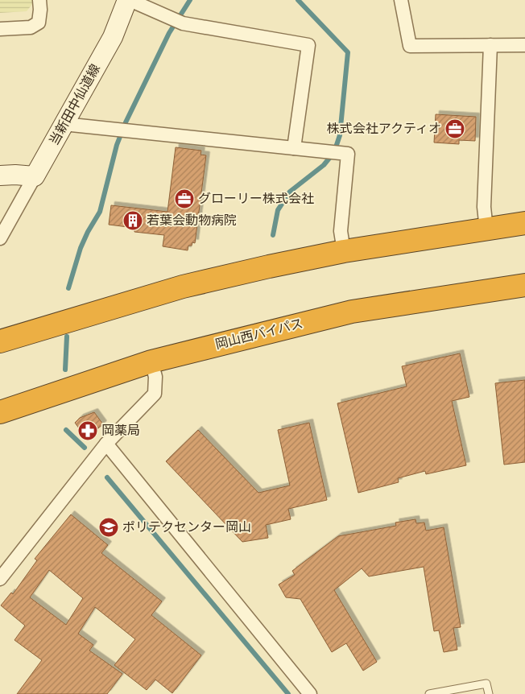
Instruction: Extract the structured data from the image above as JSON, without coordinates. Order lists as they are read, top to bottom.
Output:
{
  "streets": {
    "highway": ["岡山西バイパス"],
    "main road": ["当新田中仙道線"]
  },
  "places": {
    "office": ["株式会社アクティオ", "グローリー株式会社"],
    "building": ["若葉会動物病院"],
    "pharmacy": ["岡薬局"],
    "school or university": ["ポリテクセンター岡山"]
  }
}
